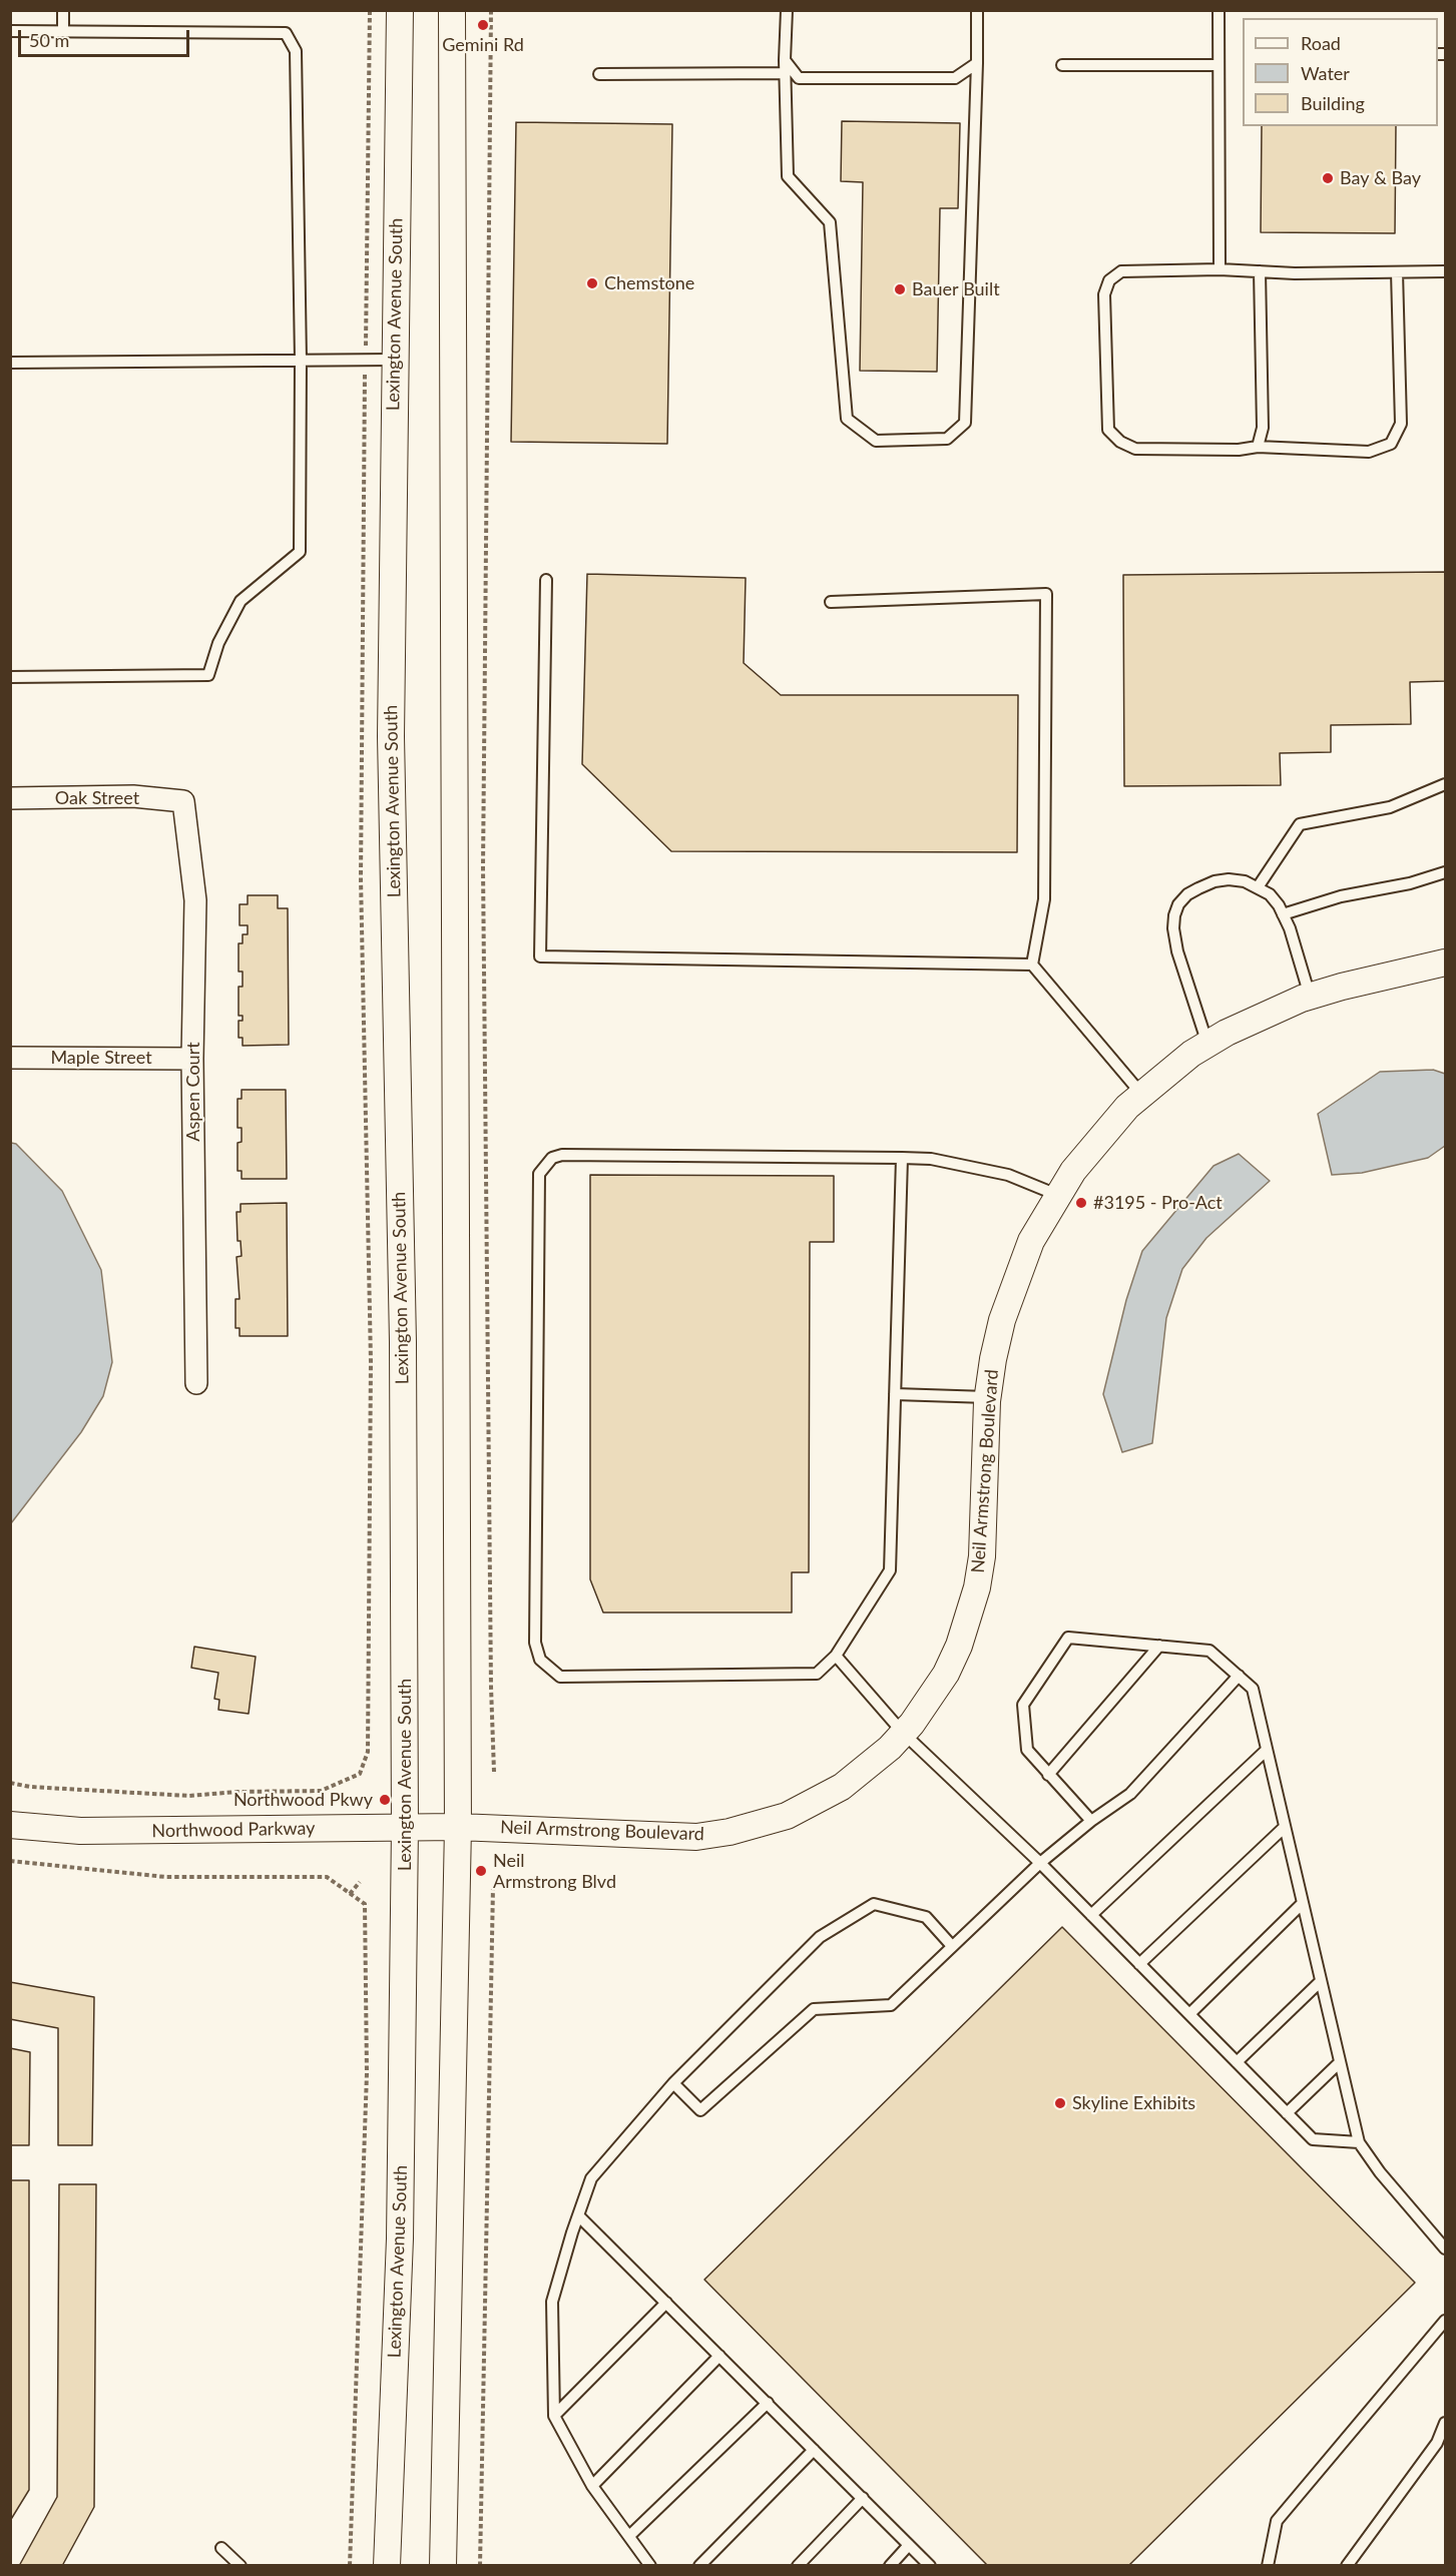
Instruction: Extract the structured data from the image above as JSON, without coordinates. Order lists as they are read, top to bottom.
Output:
{
  "streets": {
    "street": [
      "Lexington Avenue South",
      "Oak Street",
      "Maple Street",
      "Aspen Court",
      "Neil Armstrong Boulevard",
      "Northwood Parkway"
    ]
  },
  "crossings": [
    ["Lexington Avenue South", "Northwood Parkway"],
    ["Oak Street", "Aspen Court"],
    ["Maple Street", "Aspen Court"],
    ["Neil Armstrong Boulevard", "Northwood Parkway"]
  ],
  "places": [
    "Gemini Rd",
    "Bay & Bay",
    "Chemstone",
    "Bauer Built",
    "#3195 - Pro-Act",
    "Northwood Pkwy",
    "Neil Armstrong Blvd",
    "Skyline Exhibits"
  ],
  "legend": ["Road", "Water", "Building"],
  "scale_bar": "50 m"
}
